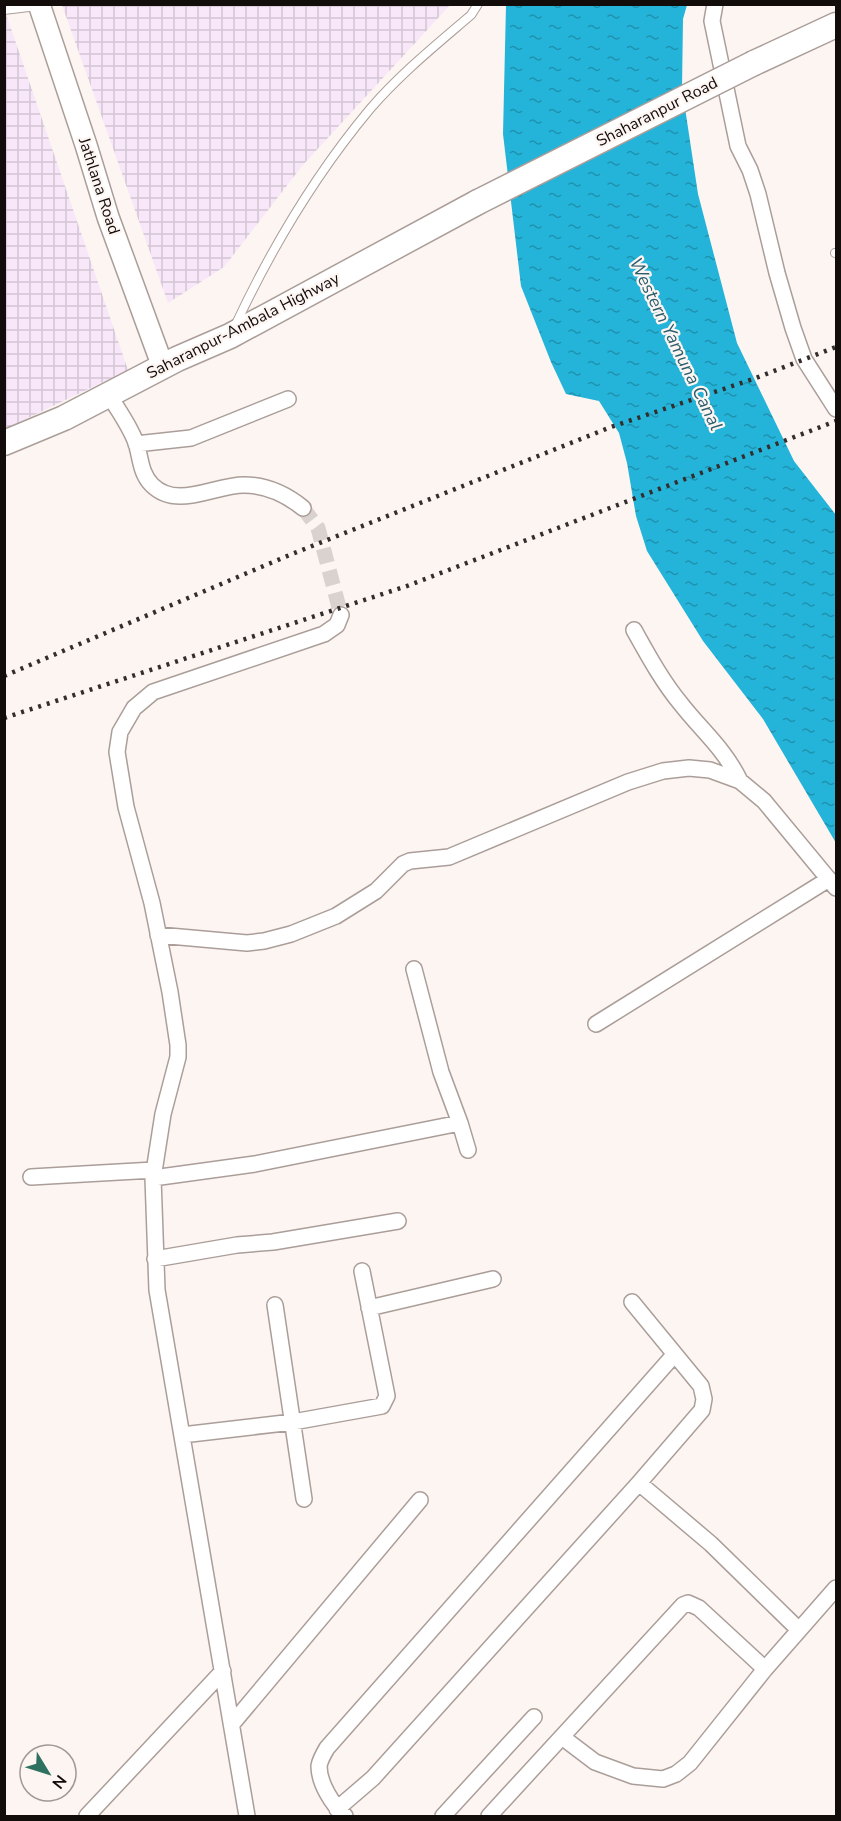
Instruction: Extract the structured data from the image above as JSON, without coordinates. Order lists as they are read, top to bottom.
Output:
{
  "streets": {
    "main road": ["Shaharanpur Road", "Saharanpur-Ambala Highway"],
    "street": ["Jathlana Road"]
  },
  "crossings": [
    ["Shaharanpur Road", "Saharanpur-Ambala Highway"],
    ["Jathlana Road", "Saharanpur-Ambala Highway"]
  ],
  "water": ["Western Yamuna Canal"],
  "north": "bottom right"
}
